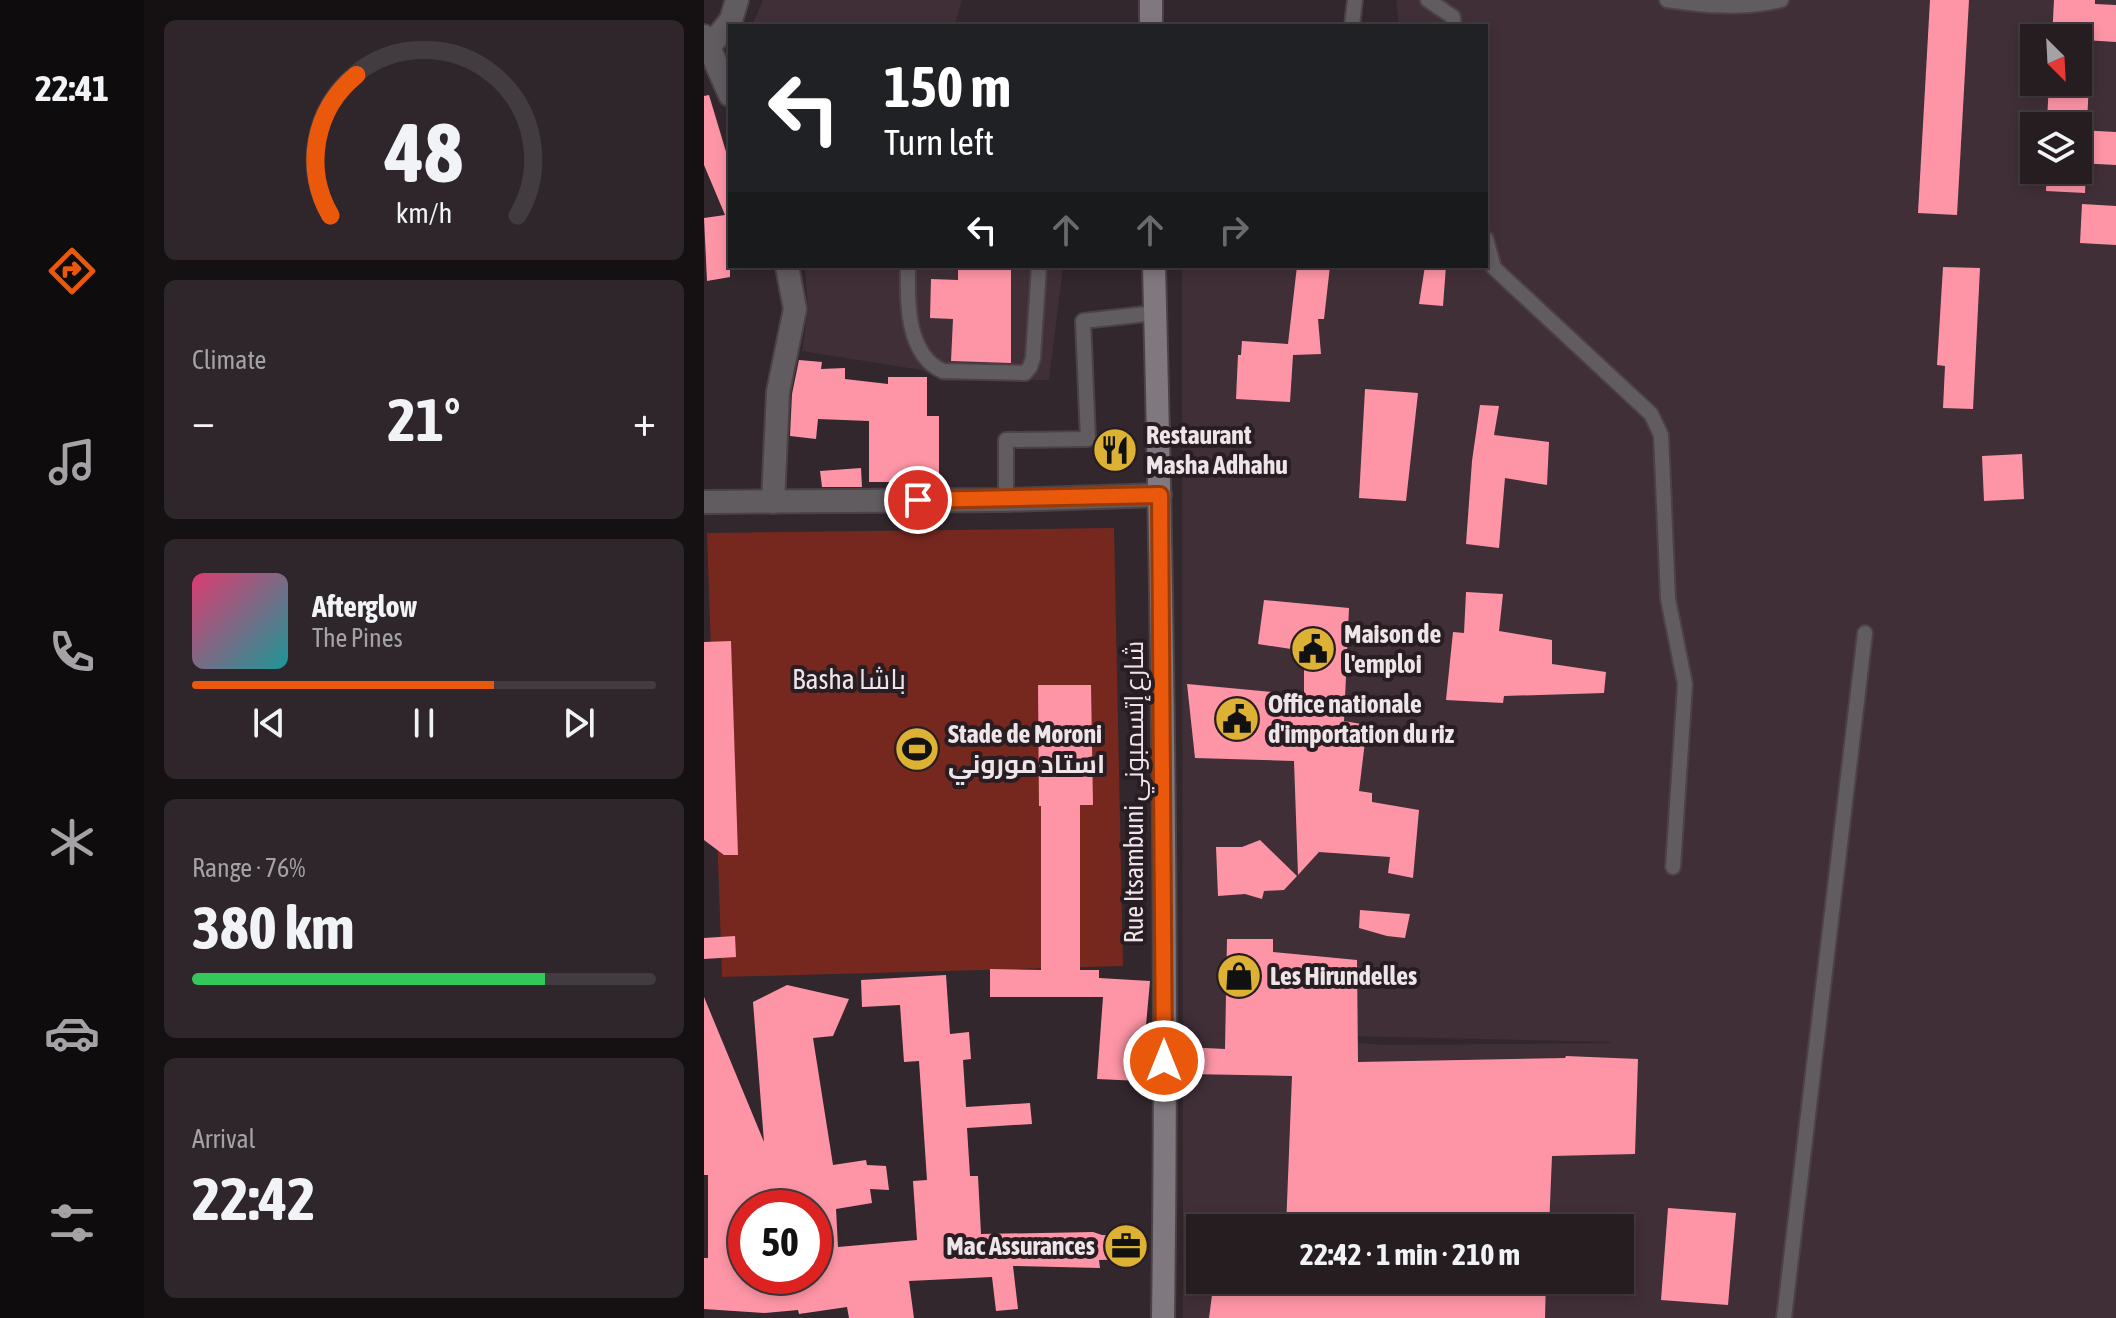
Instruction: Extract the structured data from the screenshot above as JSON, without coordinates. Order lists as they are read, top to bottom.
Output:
{
  "streets": {
    "main road": ["Rue Itsambuni شارع إتسمبوني"]
  },
  "districts": ["Basha باشا"],
  "places": {
    "restaurant": ["Restaurant Masha Adhahu"],
    "public building": ["Maison de l'emploi", "Office nationale d'importation du riz"],
    "sports": ["Stade de Moroni استاد موروني"],
    "shop": ["Les Hirundelles"],
    "office": ["Mac Assurances"]
  },
  "north": "bottom right",
  "page": {
    "tabs": "22:41",
    "turn": ["150 m", "Turn left"],
    "tile": [
      "Climate",
      ["Range · 76%", "380 km"],
      ["Arrival", "22:42"]
    ],
    "heat": ["−", "21°", "+"],
    "song": ["Afterglow", "The Pines"],
    "limit": "50",
    "trip": "22:42 · 1 min · 210 m",
    "gauge": ["48", "km/h"]
  }
}
